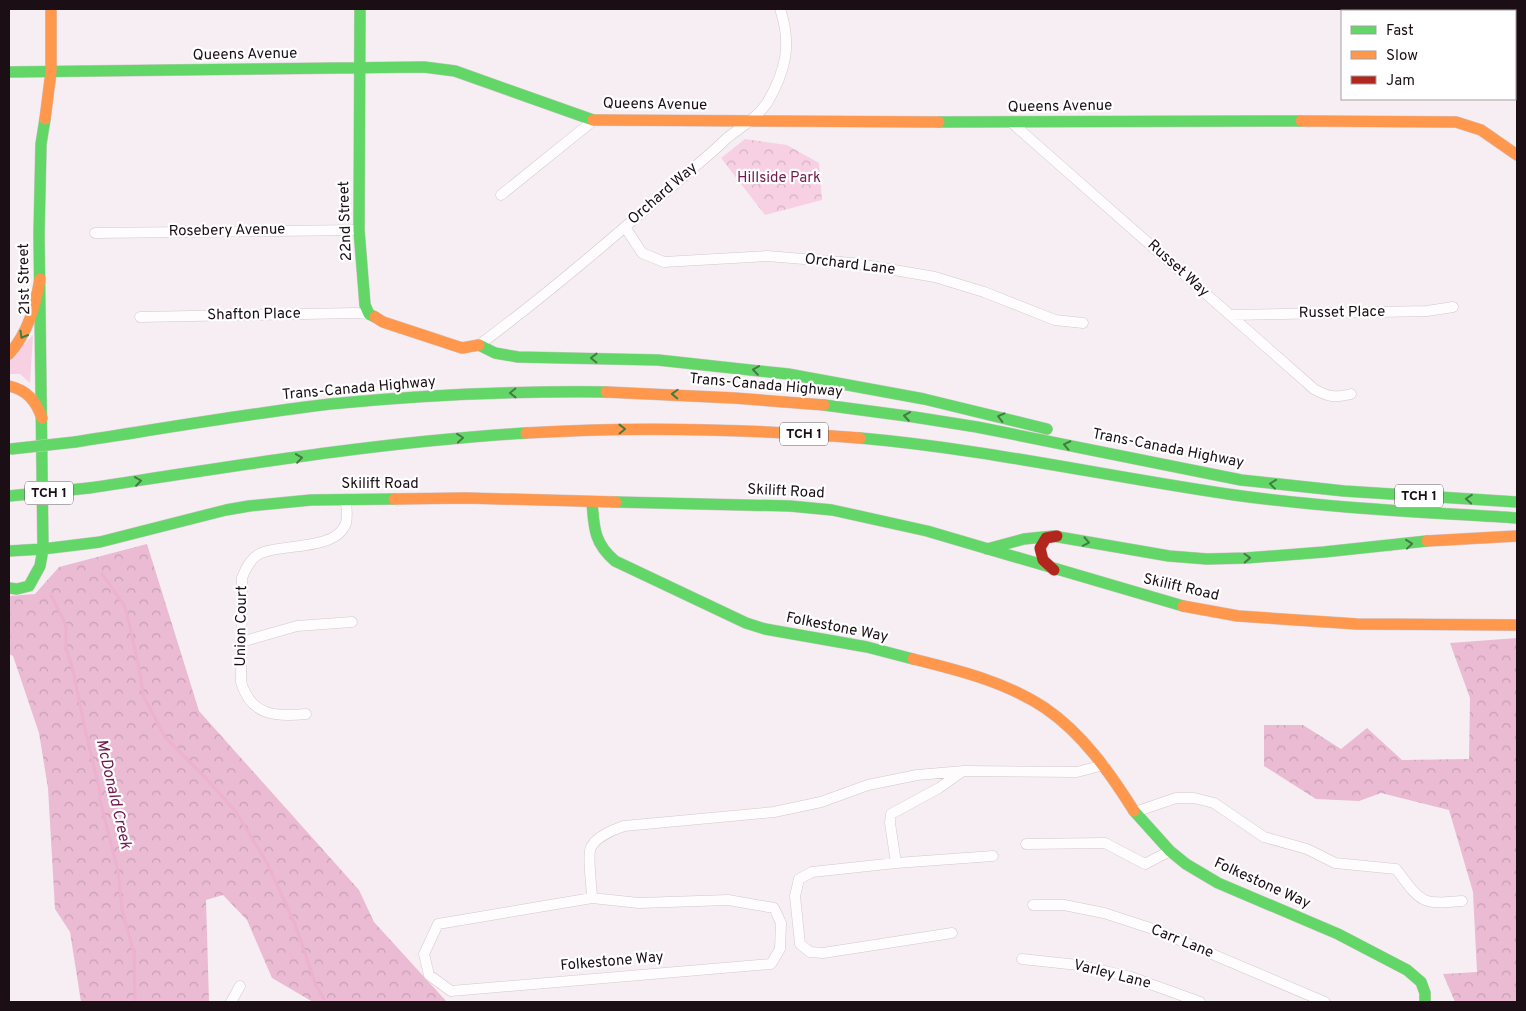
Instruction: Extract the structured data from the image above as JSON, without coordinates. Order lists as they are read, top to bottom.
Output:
{
  "streets": {
    "main road": [
      "Queens Avenue",
      "22nd Street",
      "21st Street",
      "Trans-Canada Highway",
      "TCH 1",
      "Skilift Road",
      "Folkestone Way"
    ],
    "street": [
      "Orchard Way",
      "Rosebery Avenue",
      "Orchard Lane",
      "Russet Way",
      "Russet Place",
      "Shafton Place",
      "Union Court",
      "Carr Lane",
      "Varley Lane"
    ]
  },
  "crossings": [
    ["Queens Avenue", "Orchard Way"],
    ["Queens Avenue", "22nd Street"],
    ["Queens Avenue", "Russet Way"],
    ["Queens Avenue", "21st Street"],
    ["Orchard Way", "Orchard Lane"],
    ["22nd Street", "Rosebery Avenue"],
    ["22nd Street", "Shafton Place"],
    ["Russet Way", "Russet Place"],
    ["21st Street", "Skilift Road"],
    ["Skilift Road", "Union Court"],
    ["Skilift Road", "Folkestone Way"]
  ],
  "water": ["McDonald Creek"],
  "parks": ["Hillside Park"],
  "legend": ["Fast", "Slow", "Jam"]
}
